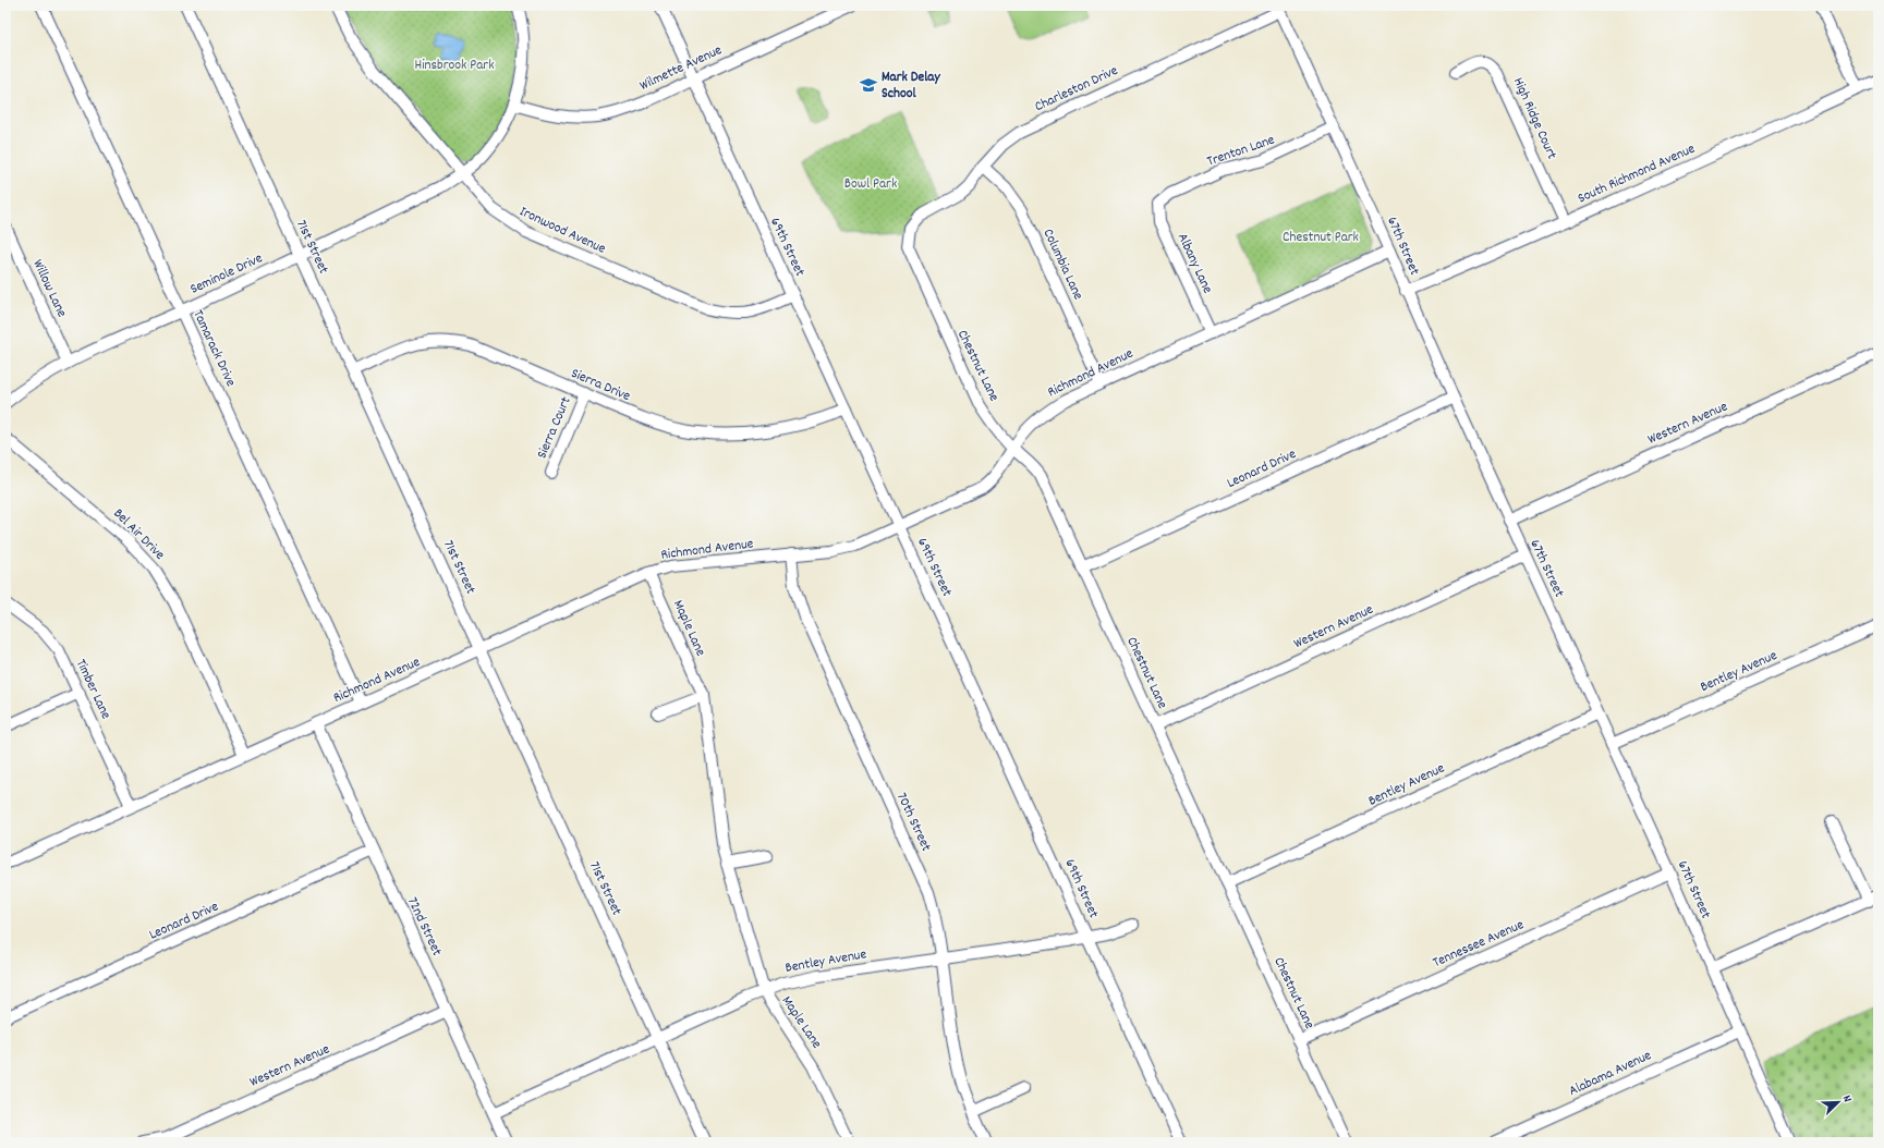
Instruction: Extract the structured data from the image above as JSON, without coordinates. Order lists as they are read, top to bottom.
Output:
{
  "streets": {
    "street": [
      "Wilmette Avenue",
      "Charleston Drive",
      "High Ridge Court",
      "Trenton Lane",
      "South Richmond Avenue",
      "Ironwood Avenue",
      "67th Street",
      "71st Street",
      "69th Street",
      "Albany Lane",
      "Columbia Lane",
      "Seminole Drive",
      "Willow Lane",
      "Tamarack Drive",
      "Chestnut Lane",
      "Richmond Avenue",
      "Sierra Drive",
      "Western Avenue",
      "Sierra Court",
      "Leonard Drive",
      "Bel Air Drive",
      "Maple Lane",
      "Bentley Avenue",
      "Timber Lane",
      "70th Street",
      "72nd Street",
      "Tennessee Avenue",
      "Alabama Avenue"
    ]
  },
  "crossings": [
    ["Wilmette Avenue", "69th Street"],
    ["Wilmette Avenue", "Seminole Drive"],
    ["Charleston Drive", "67th Street"],
    ["Charleston Drive", "Columbia Lane"],
    ["Charleston Drive", "Chestnut Lane"],
    ["High Ridge Court", "South Richmond Avenue"],
    ["Trenton Lane", "67th Street"],
    ["Trenton Lane", "Albany Lane"],
    ["South Richmond Avenue", "67th Street"],
    ["Ironwood Avenue", "69th Street"],
    ["Ironwood Avenue", "Seminole Drive"],
    ["67th Street", "Richmond Avenue"],
    ["67th Street", "Western Avenue"],
    ["67th Street", "Leonard Drive"],
    ["67th Street", "Bentley Avenue"],
    ["67th Street", "Tennessee Avenue"],
    ["67th Street", "Alabama Avenue"],
    ["71st Street", "Seminole Drive"],
    ["71st Street", "Richmond Avenue"],
    ["71st Street", "Sierra Drive"],
    ["71st Street", "Bentley Avenue"],
    ["69th Street", "Richmond Avenue"],
    ["69th Street", "Sierra Drive"],
    ["69th Street", "Bentley Avenue"],
    ["Albany Lane", "Richmond Avenue"],
    ["Columbia Lane", "Richmond Avenue"],
    ["Seminole Drive", "Willow Lane"],
    ["Seminole Drive", "Tamarack Drive"],
    ["Tamarack Drive", "Richmond Avenue"],
    ["Chestnut Lane", "Richmond Avenue"],
    ["Chestnut Lane", "Western Avenue"],
    ["Chestnut Lane", "Leonard Drive"],
    ["Chestnut Lane", "Bentley Avenue"],
    ["Chestnut Lane", "Tennessee Avenue"],
    ["Richmond Avenue", "Bel Air Drive"],
    ["Richmond Avenue", "Maple Lane"],
    ["Richmond Avenue", "Timber Lane"],
    ["Richmond Avenue", "70th Street"],
    ["Richmond Avenue", "72nd Street"],
    ["Sierra Drive", "Sierra Court"],
    ["Western Avenue", "72nd Street"],
    ["Leonard Drive", "72nd Street"],
    ["Maple Lane", "Bentley Avenue"],
    ["Bentley Avenue", "70th Street"],
    ["Bentley Avenue", "72nd Street"]
  ],
  "parks": ["Hinsbrook Park", "Bowl Park", "Chestnut Park"],
  "places": {
    "school or university": ["Mark Delay School"]
  },
  "north": "top right"
}
